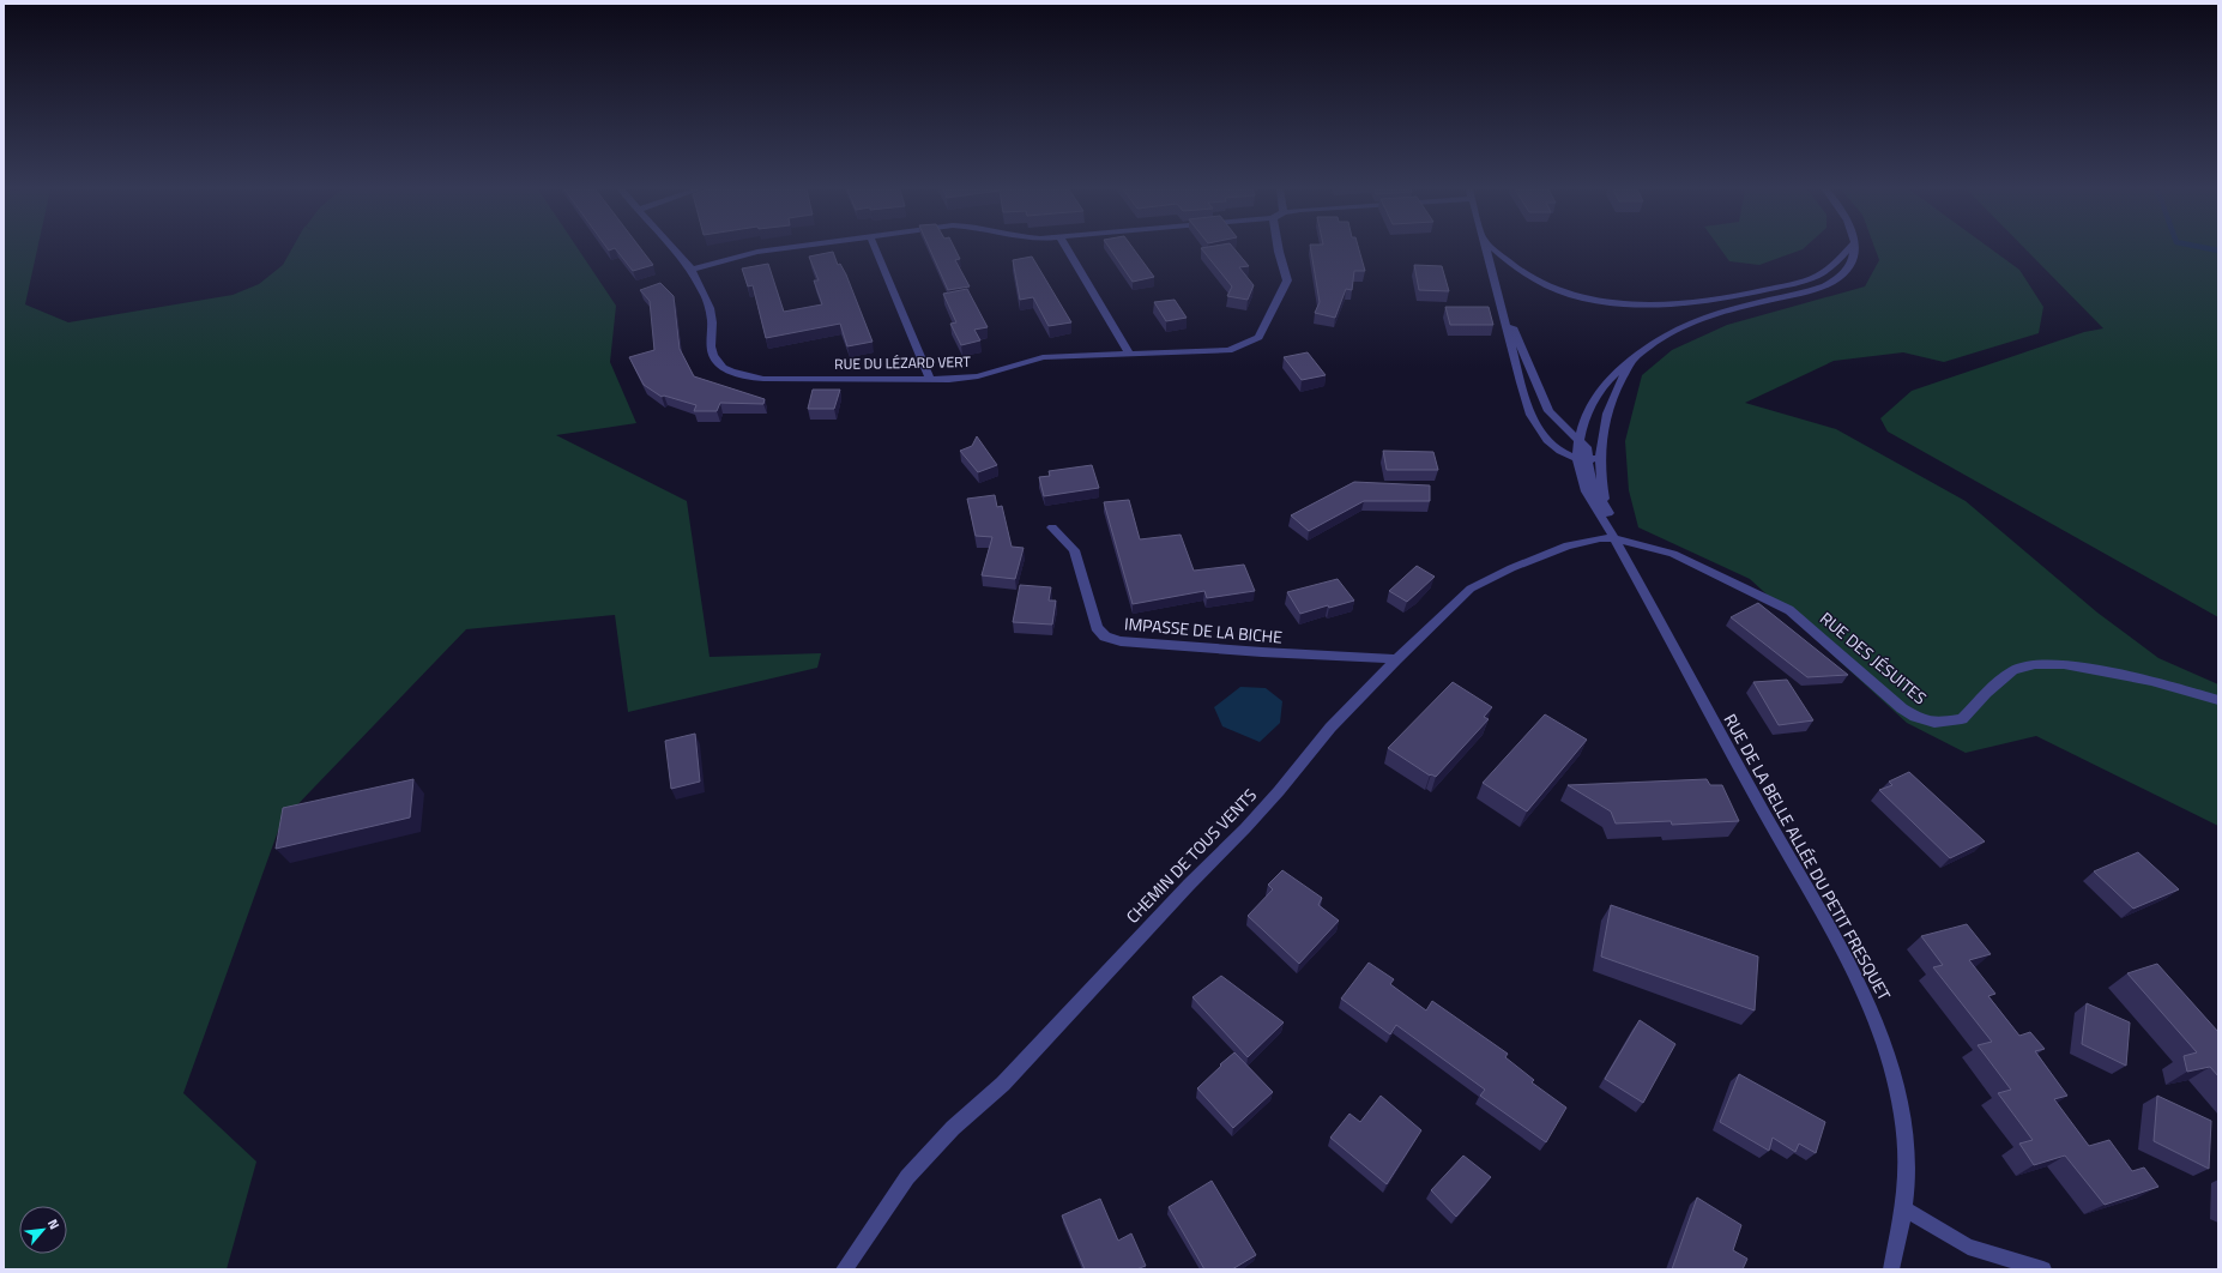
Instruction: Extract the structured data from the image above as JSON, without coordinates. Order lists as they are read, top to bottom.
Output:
{
  "streets": {
    "street": [
      "RUE DU LÉZARD VERT",
      "IMPASSE DE LA BICHE",
      "RUE DES JÉSUITES",
      "CHEMIN DE TOUS VENTS",
      "RUE DE LA BELLE ALLÉE DU PETIT FRESQUET"
    ]
  },
  "crossings": [
    ["IMPASSE DE LA BICHE", "CHEMIN DE TOUS VENTS"],
    ["RUE DES JÉSUITES", "CHEMIN DE TOUS VENTS"],
    ["RUE DES JÉSUITES", "RUE DE LA BELLE ALLÉE DU PETIT FRESQUET"],
    ["CHEMIN DE TOUS VENTS", "RUE DE LA BELLE ALLÉE DU PETIT FRESQUET"]
  ],
  "north": "top right"
}
